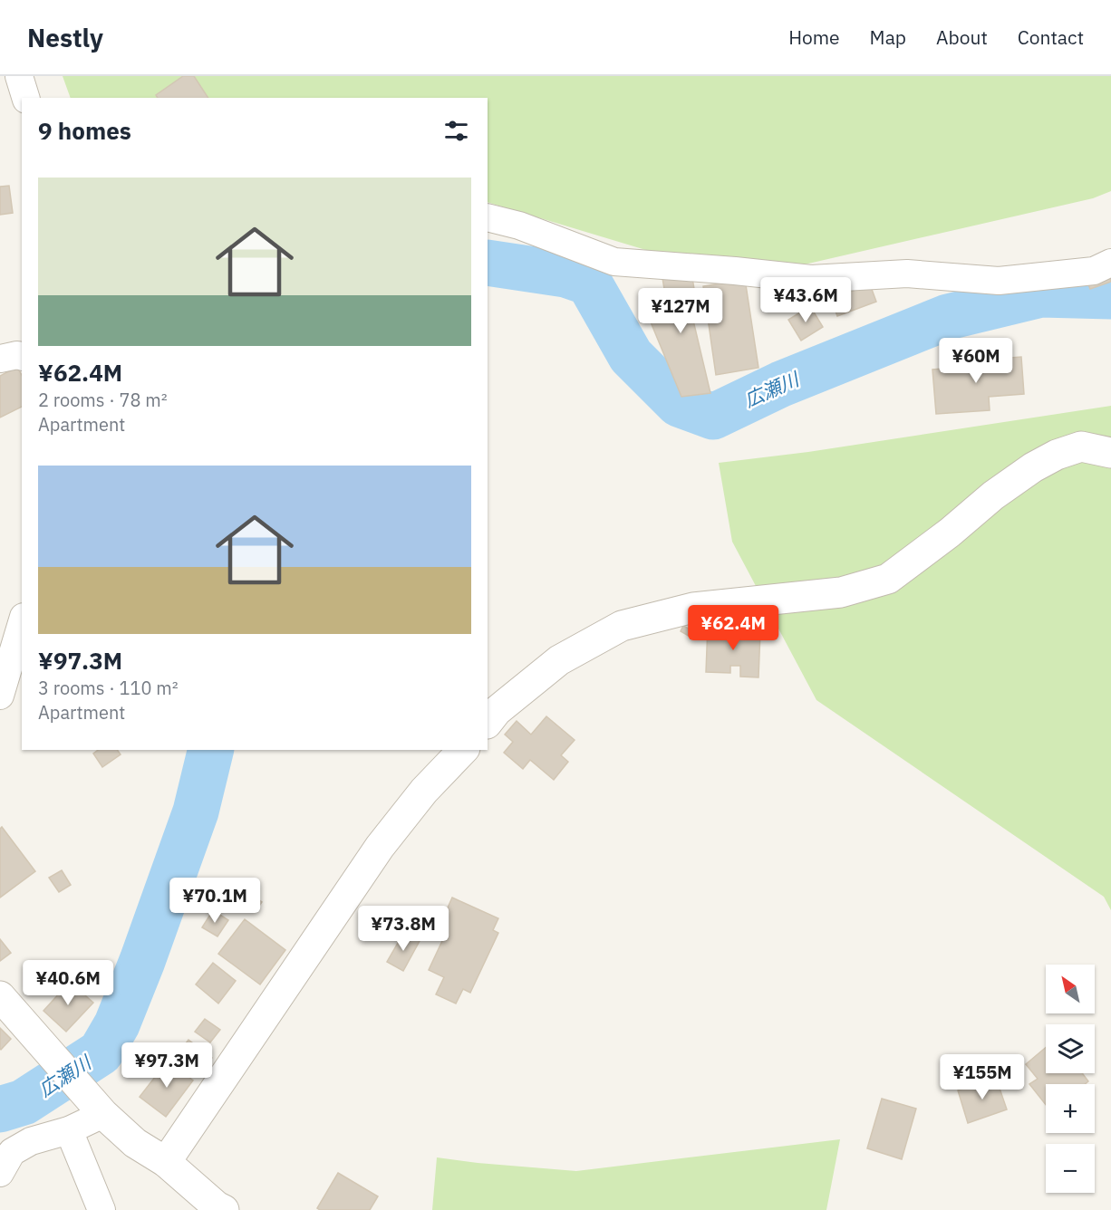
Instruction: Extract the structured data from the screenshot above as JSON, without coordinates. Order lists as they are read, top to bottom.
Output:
{
  "water": ["広瀬川"],
  "north": "top left",
  "page": {
    "header": "Nestly",
    "nav": [
      "Home",
      "Map",
      "About",
      "Contact"
    ],
    "heading": "9 homes",
    "list": [
      {
        "name": "¥62.4M",
        "note": "2 rooms · 78 m² · Apartment"
      },
      {
        "name": "¥97.3M",
        "note": "3 rooms · 110 m² · Apartment"
      }
    ],
    "price": [
      "¥43.6M",
      "¥127M",
      "¥60M",
      "¥62.4M",
      "¥70.1M",
      "¥73.8M",
      "¥40.6M",
      "¥97.3M",
      "¥155M"
    ],
    "map_buttons": ["+", "−"]
  }
}
